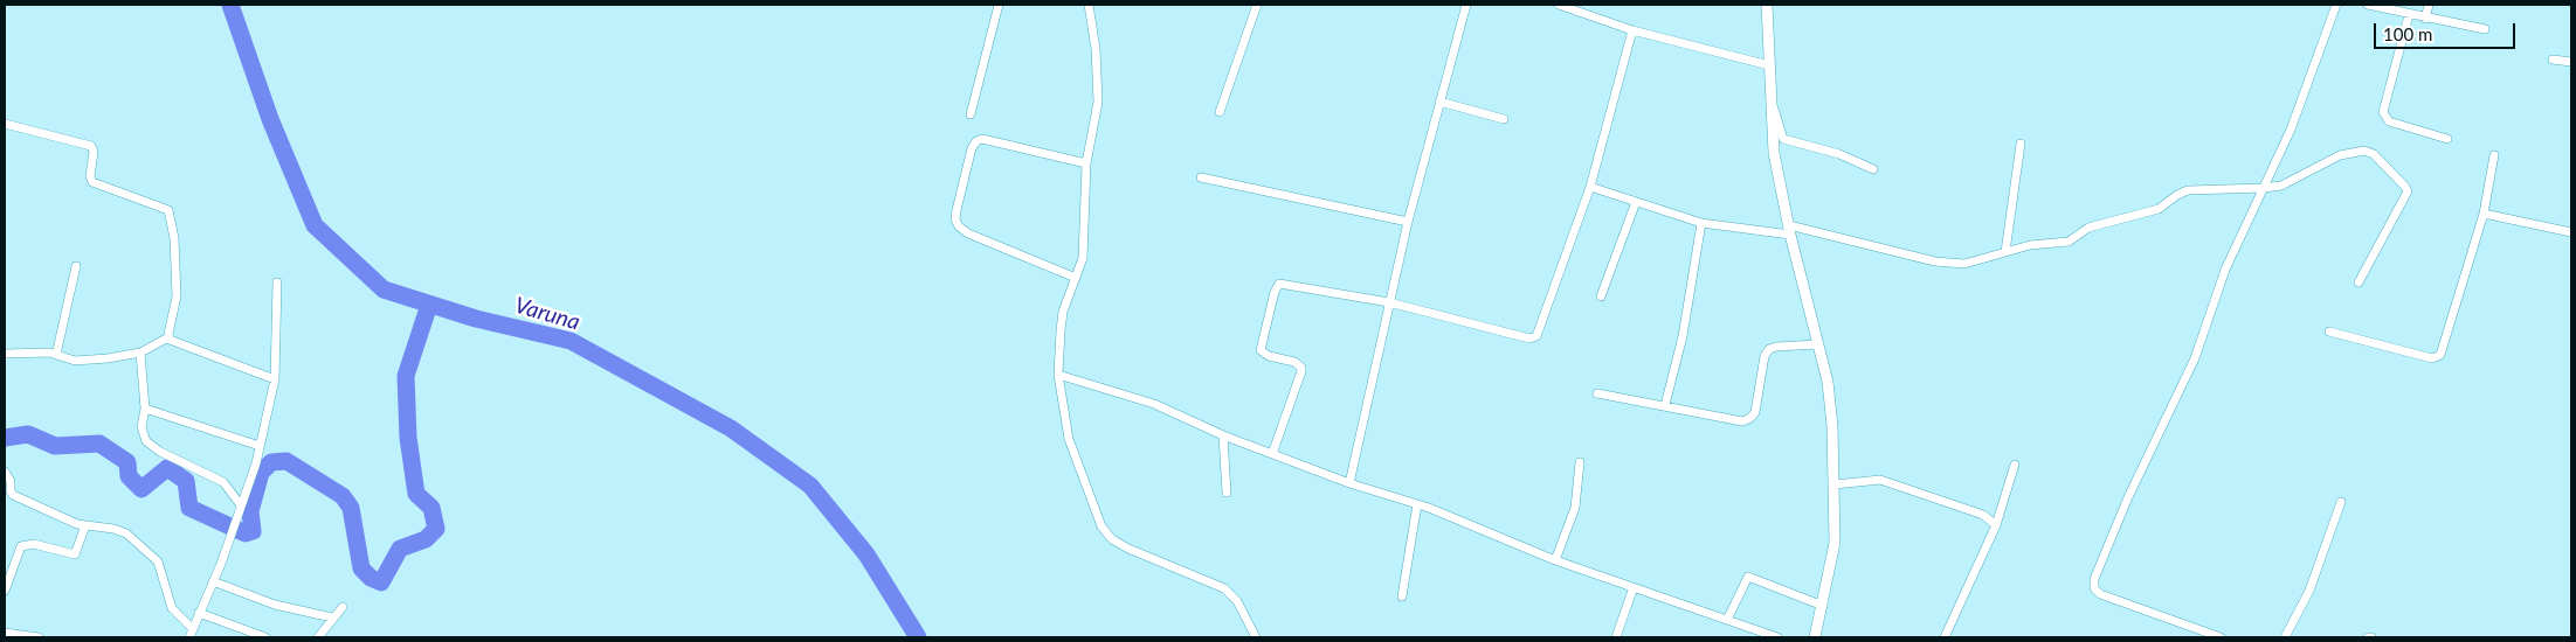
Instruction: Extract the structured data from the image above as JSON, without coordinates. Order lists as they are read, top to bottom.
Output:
{
  "water": ["Varuna"],
  "scale_bar": "100 m"
}
